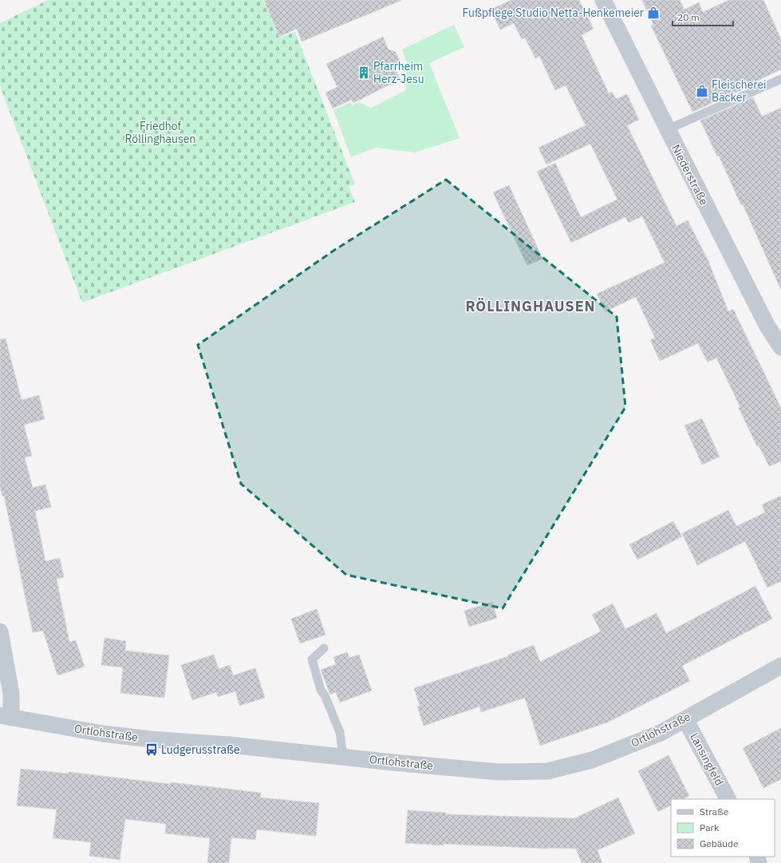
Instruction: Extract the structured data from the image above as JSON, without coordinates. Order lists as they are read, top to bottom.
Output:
{
  "streets": {
    "street": ["Niederstraße", "Ortlohstraße", "Lansingfeld"]
  },
  "crossings": [
    ["Ortlohstraße", "Lansingfeld"]
  ],
  "districts": ["RÖLLINGHAUSEN"],
  "parks": ["Friedhof Röllinghausen"],
  "places": {
    "shop": ["Fußpflege Studio Netta-Henkemeier", "Fleischerei Bäcker"],
    "building": ["Pfarrheim Herz-Jesu"],
    "bus stop": ["Ludgerusstraße"]
  },
  "legend": ["Straße", "Park", "Gebäude"],
  "scale_bar": "20 m"
}
